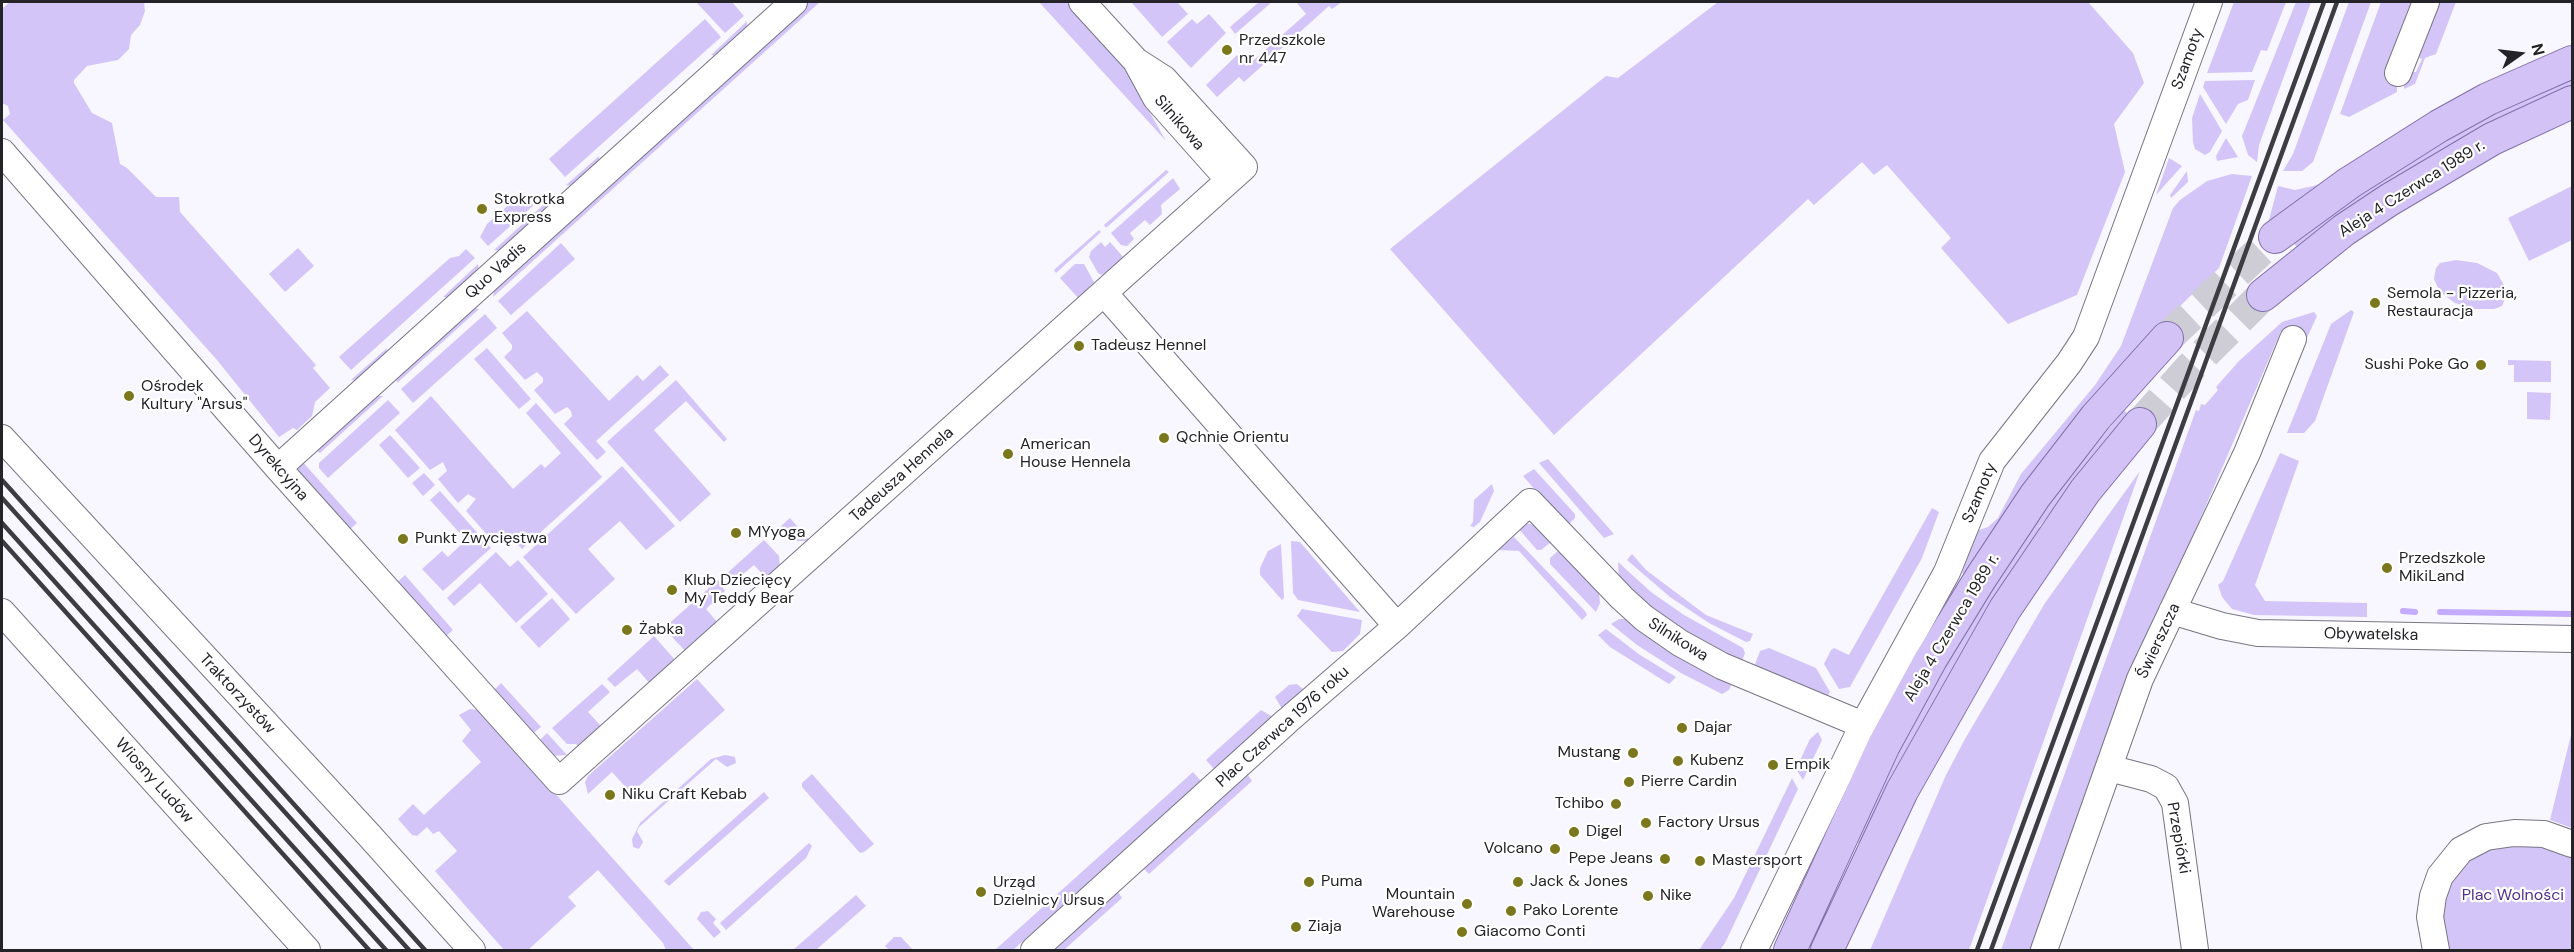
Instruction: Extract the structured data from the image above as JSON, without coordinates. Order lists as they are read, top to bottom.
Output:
{
  "streets": {
    "main road": ["Aleja 4 Czerwca 1989 r."],
    "street": [
      "Szamoty",
      "Silnikowa",
      "Quo Vadis",
      "Dyrekcyjna",
      "Tadeusza Hennela",
      "Obywatelska",
      "Świerszcza",
      "Traktorzystów",
      "Plac Czerwca 1976 roku",
      "Wiosny Ludów",
      "Przepiórki"
    ]
  },
  "crossings": [
    ["Szamoty", "Silnikowa"],
    ["Silnikowa", "Tadeusza Hennela"],
    ["Silnikowa", "Plac Czerwca 1976 roku"],
    ["Quo Vadis", "Dyrekcyjna"],
    ["Dyrekcyjna", "Tadeusza Hennela"],
    ["Obywatelska", "Świerszcza"],
    ["Świerszcza", "Przepiórki"]
  ],
  "parks": ["Plac Wolności"],
  "places": [
    "Przedszkole nr 447",
    "Stokrotka Express",
    "Semola - Pizzeria, Restauracja",
    "Tadeusz Hennel",
    "Sushi Poke Go",
    "Ośrodek Kultury \"Arsus\"",
    "Qchnie Orientu",
    "American House Hennela",
    "MYyoga",
    "Punkt Zwycięstwa",
    "Przedszkole MikiLand",
    "Klub Dziecięcy My Teddy Bear",
    "Żabka",
    "Dajar",
    "Mustang",
    "Kubenz",
    "Empik",
    "Pierre Cardin",
    "Niku Craft Kebab",
    "Tchibo",
    "Factory Ursus",
    "Digel",
    "Volcano",
    "Pepe Jeans",
    "Mastersport",
    "Puma",
    "Jack & Jones",
    "Urząd Dzielnicy Ursus",
    "Nike",
    "Mountain Warehouse",
    "Pako Lorente",
    "Ziaja",
    "Giacomo Conti"
  ],
  "north": "right"
}
